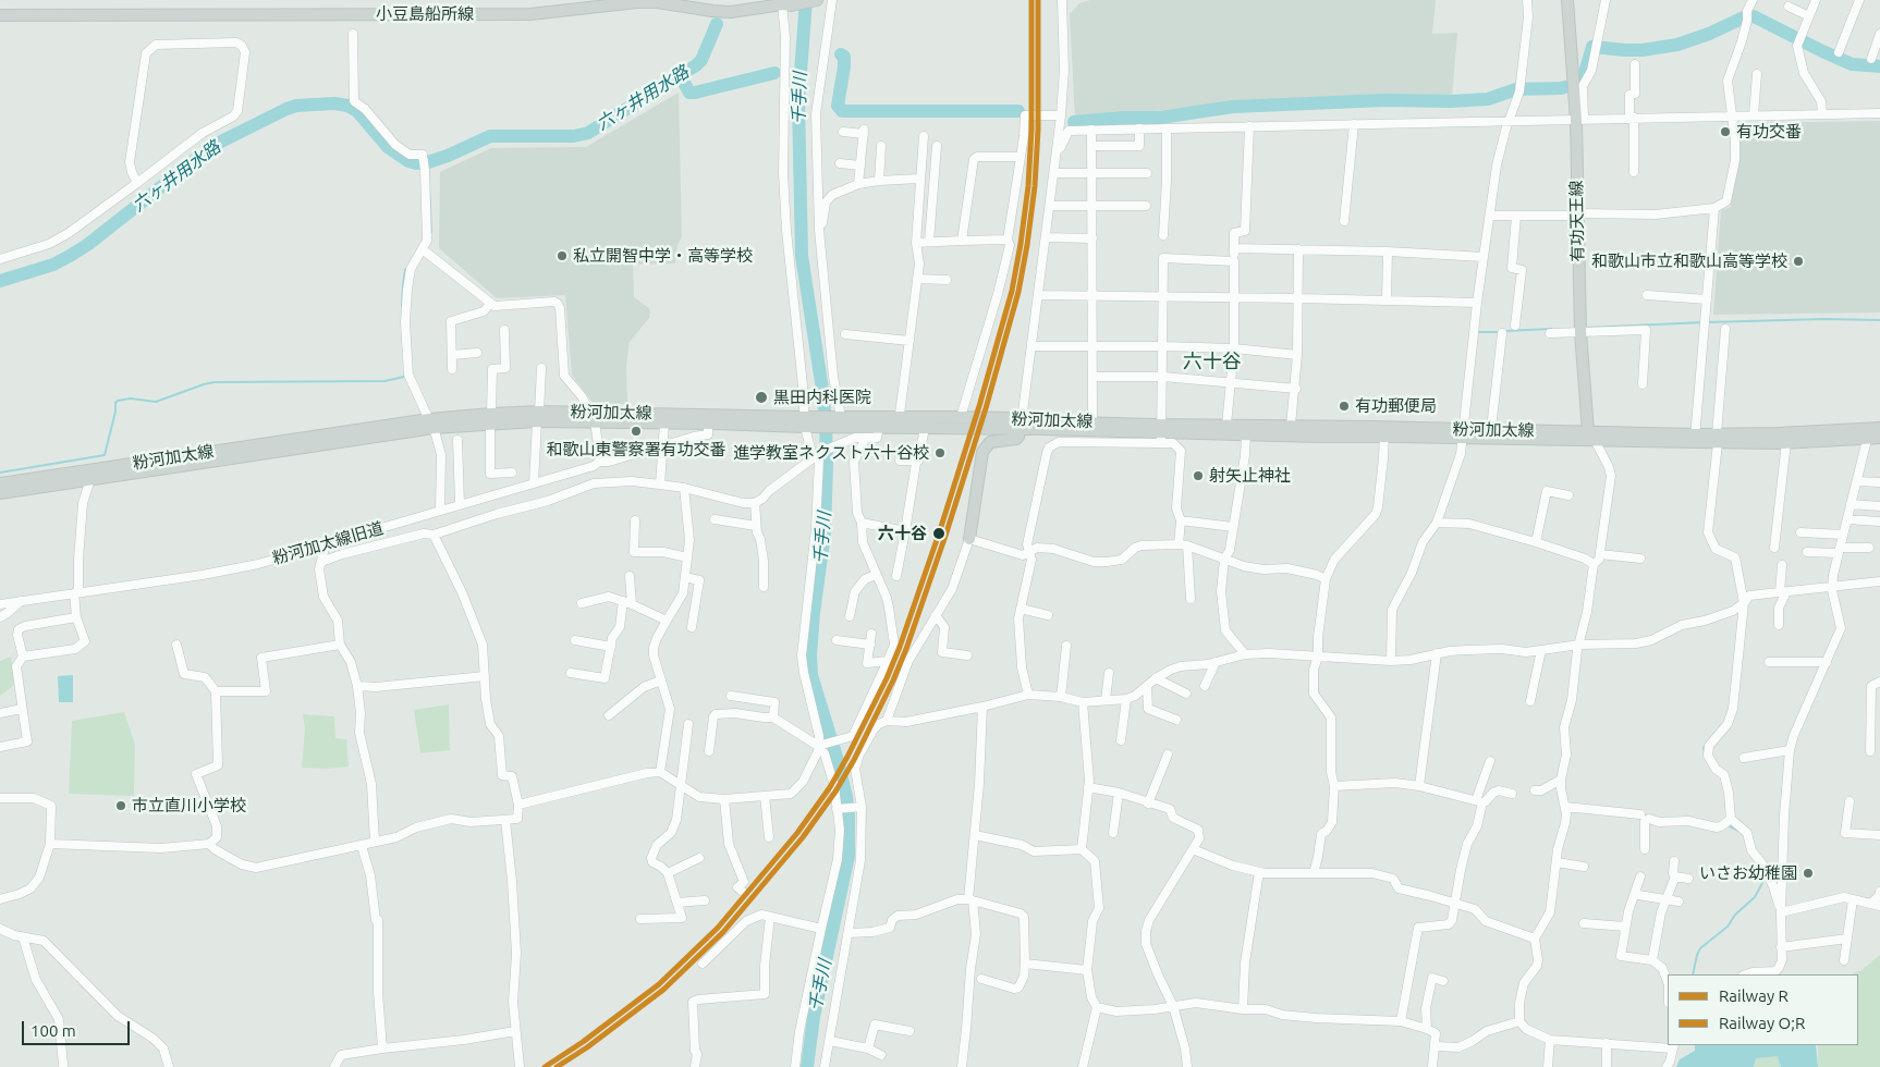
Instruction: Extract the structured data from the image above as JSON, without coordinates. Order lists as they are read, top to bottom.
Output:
{
  "streets": {
    "main road": ["小豆島船所線", "有功天王線", "粉河加太線"],
    "street": ["粉河加太線旧道"]
  },
  "crossings": [
    ["有功天王線", "粉河加太線"],
    ["粉河加太線", "粉河加太線旧道"]
  ],
  "districts": ["六十谷"],
  "water": ["六ヶ井用水路", "千手川"],
  "places": [
    "有功交番",
    "私立開智中学・高等学校",
    "和歌山市立和歌山高等学校",
    "黒田内科医院",
    "有功郵便局",
    "和歌山東警察署有功交番",
    "進学教室ネクスト六十谷校",
    "射矢止神社",
    "六十谷",
    "市立直川小学校",
    "いさお幼稚園"
  ],
  "lines": ["rail line R", "rail line O;R"],
  "legend": ["Railway R", "Railway O;R"],
  "scale_bar": "100 m"
}
